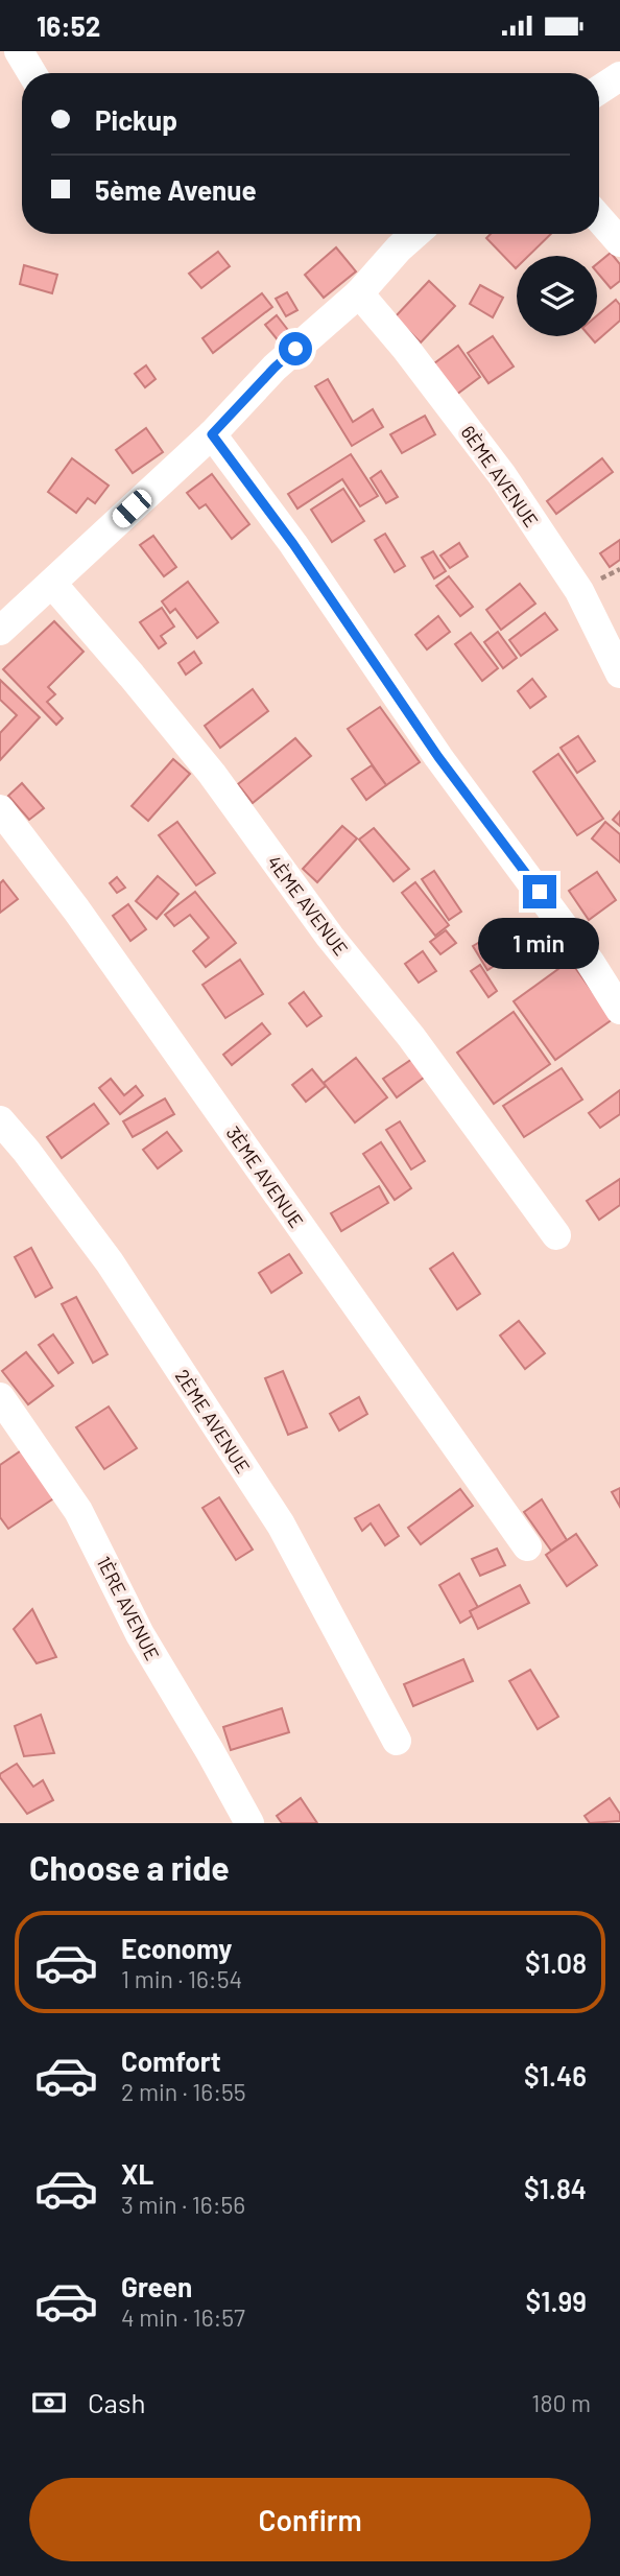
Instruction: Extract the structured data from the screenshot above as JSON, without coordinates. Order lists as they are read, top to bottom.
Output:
{
  "streets": {
    "street": [
      "6ÈME AVENUE",
      "4ÈME AVENUE",
      "3ÈME AVENUE",
      "2ÈME AVENUE",
      "1ÈRE AVENUE"
    ]
  },
  "page": {
    "status": "16:52",
    "banner": ["Pickup", "5ème Avenue"],
    "bubble": "1 min",
    "heading": "Choose a ride",
    "list": [
      {
        "name": "Economy",
        "note": "1 min · 16:54",
        "value": "$1.08"
      },
      {
        "name": "Comfort",
        "note": "2 min · 16:55",
        "value": "$1.46"
      },
      {
        "name": "XL",
        "note": "3 min · 16:56",
        "value": "$1.84"
      },
      {
        "name": "Green",
        "note": "4 min · 16:57",
        "value": "$1.99"
      }
    ],
    "pay": ["Cash", "180 m"],
    "buttons": "Confirm"
  }
}
